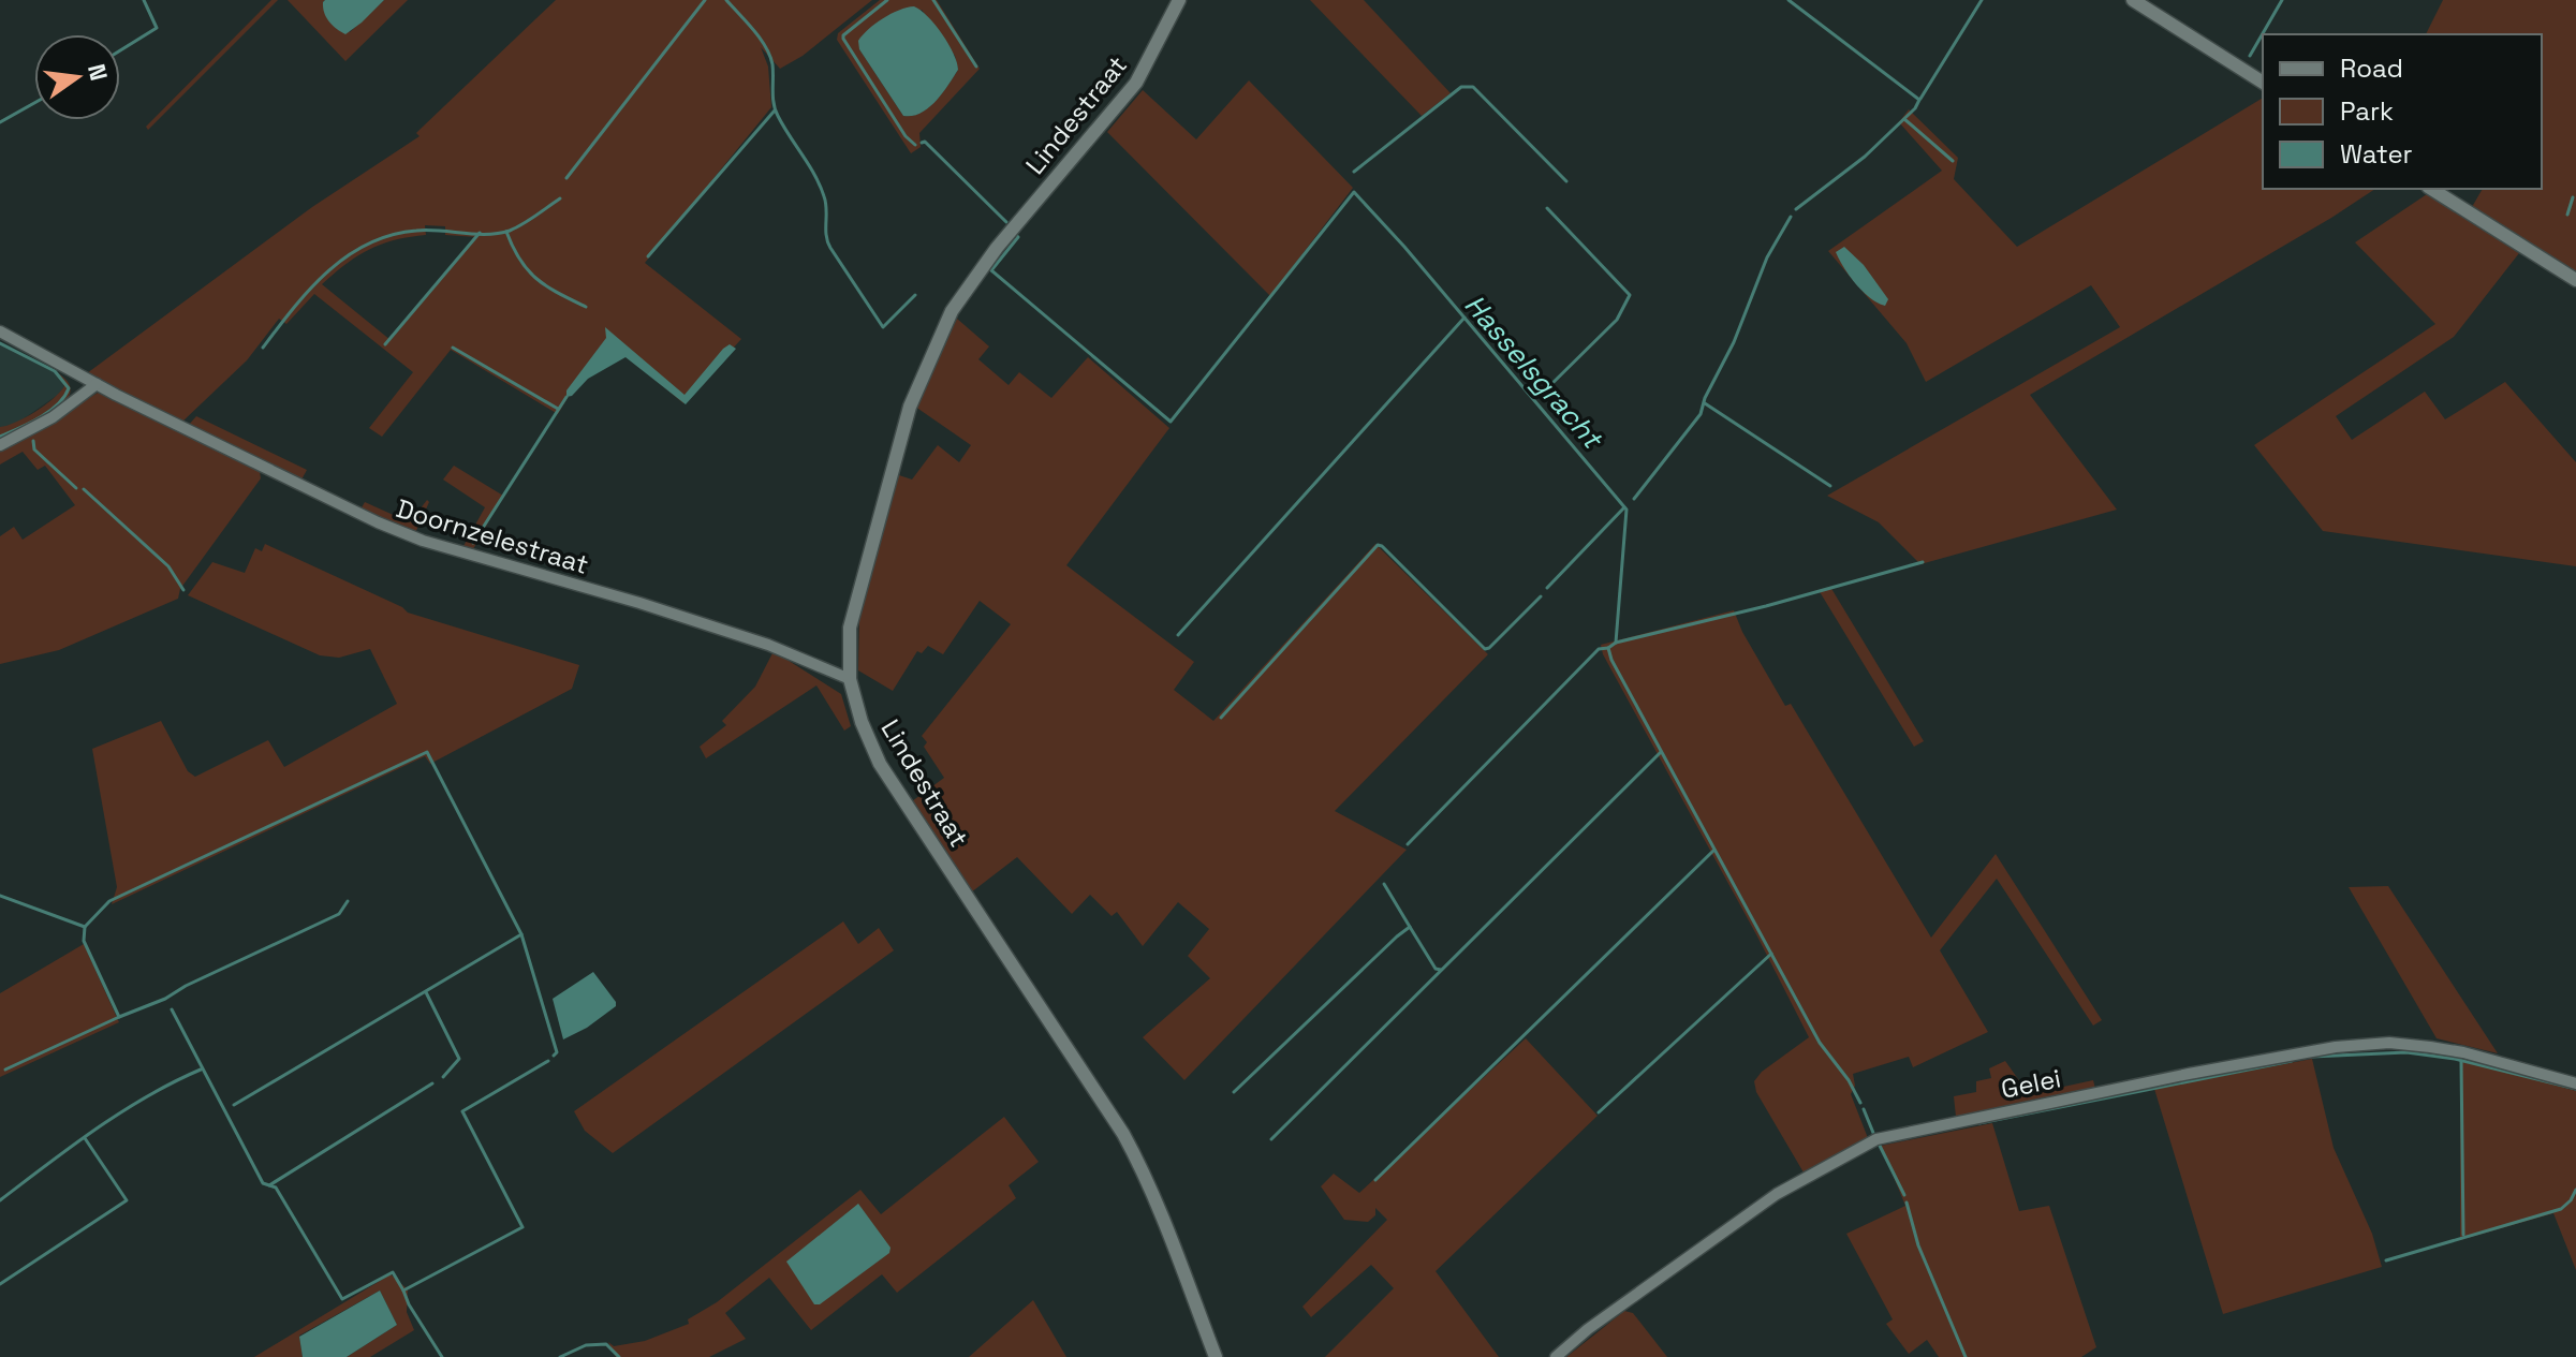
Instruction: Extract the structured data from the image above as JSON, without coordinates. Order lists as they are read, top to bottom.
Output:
{
  "streets": {
    "street": ["Lindestraat", "Doornzelestraat", "Gelei"]
  },
  "crossings": [
    ["Lindestraat", "Doornzelestraat"]
  ],
  "water": ["Hasselsgracht"],
  "legend": ["Road", "Park", "Water"],
  "north": "right"
}
